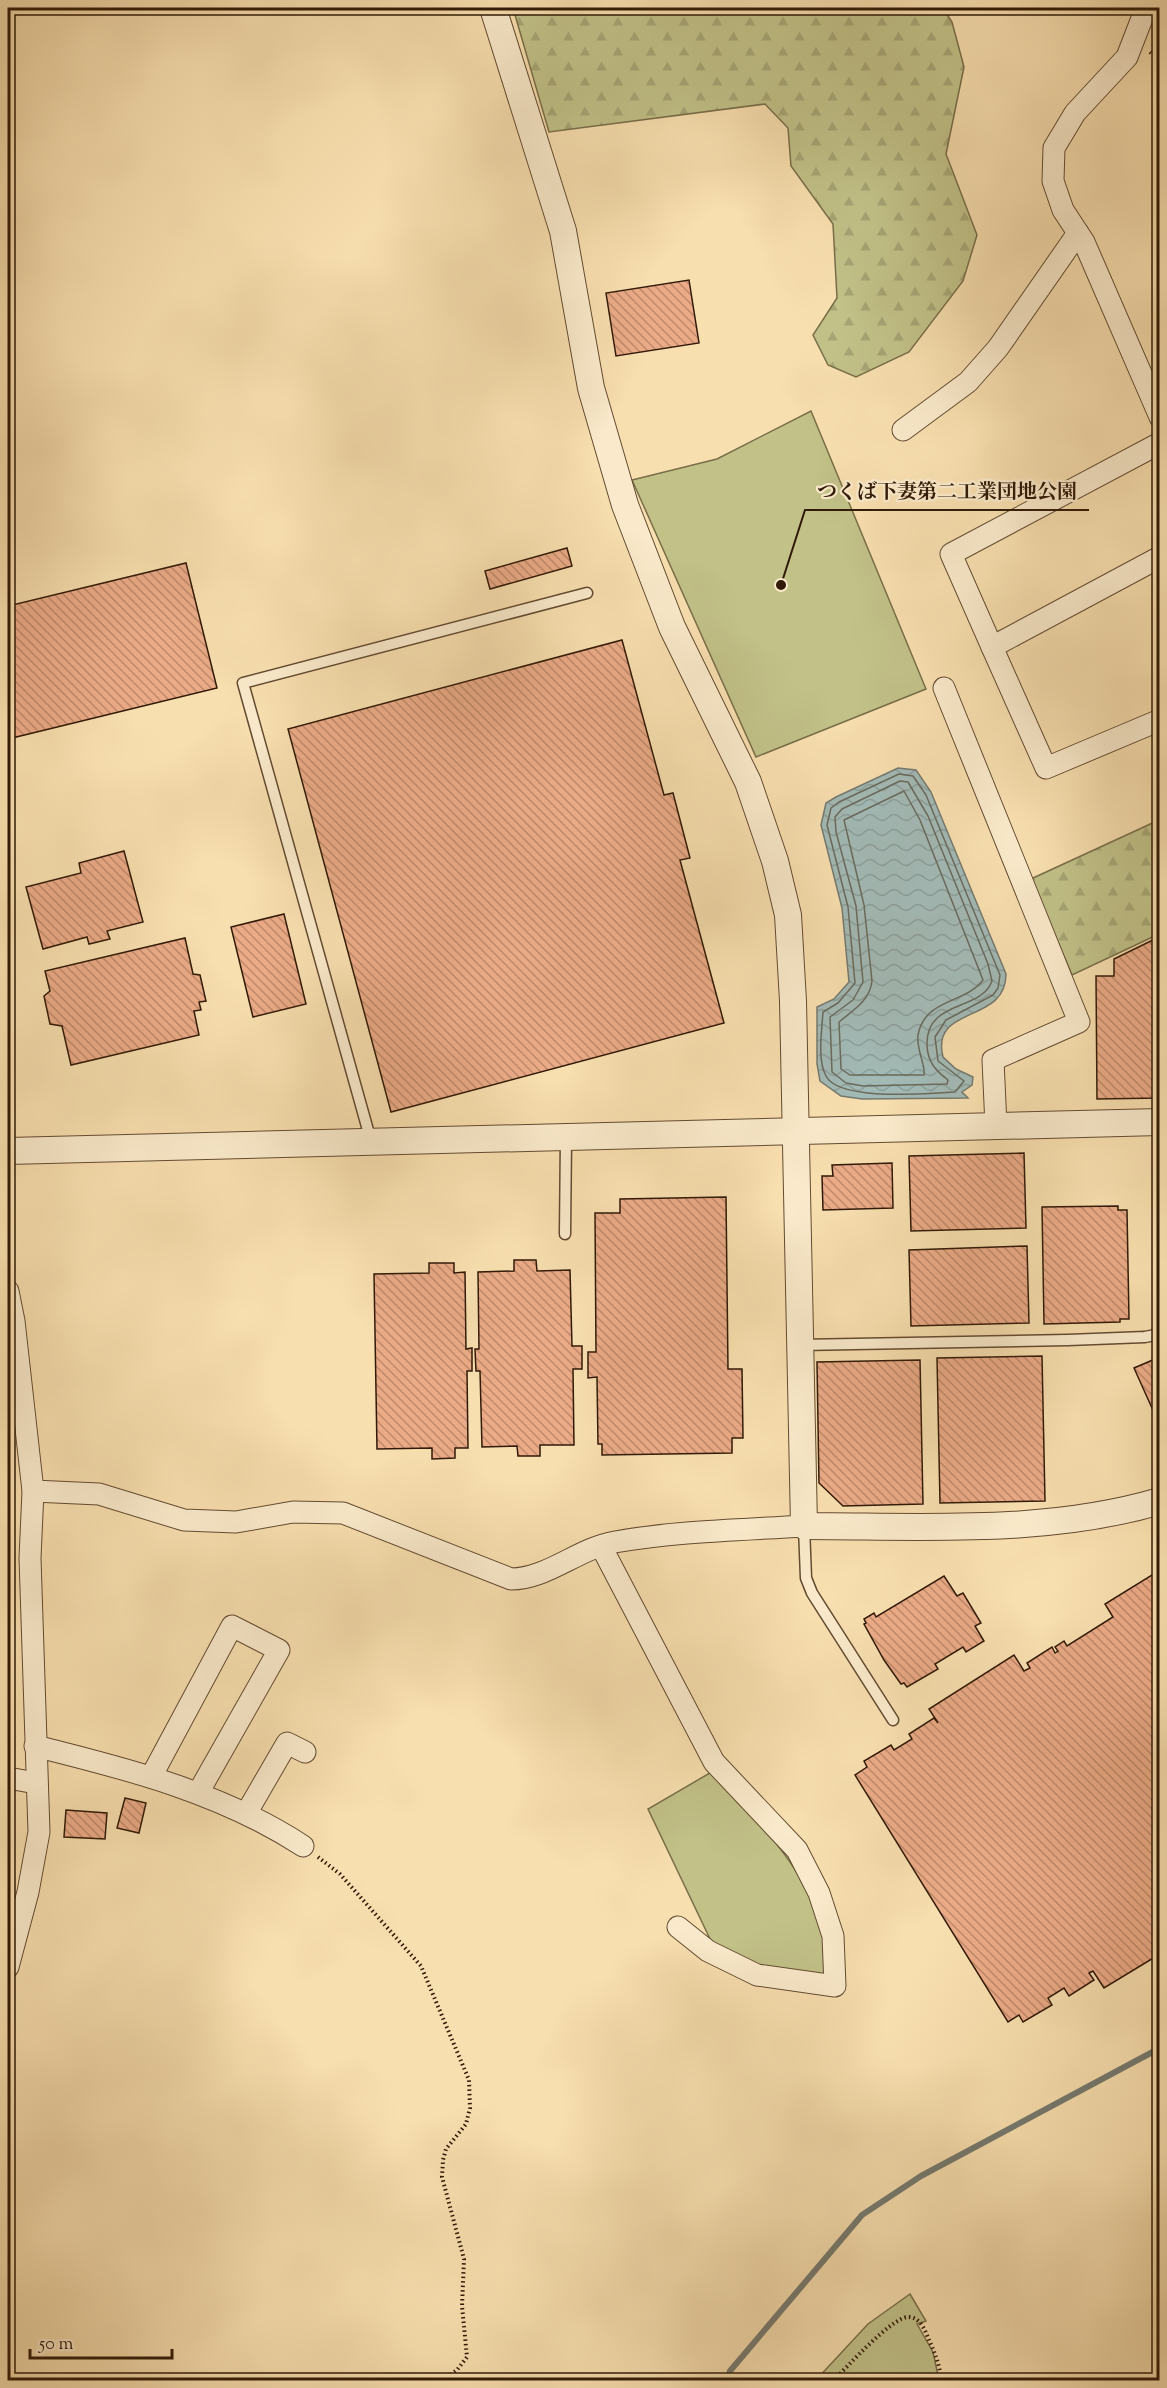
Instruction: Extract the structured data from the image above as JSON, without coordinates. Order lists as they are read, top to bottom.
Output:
{
  "places": ["つくば下妻第二工業団地公園"],
  "scale_bar": "50 m"
}
